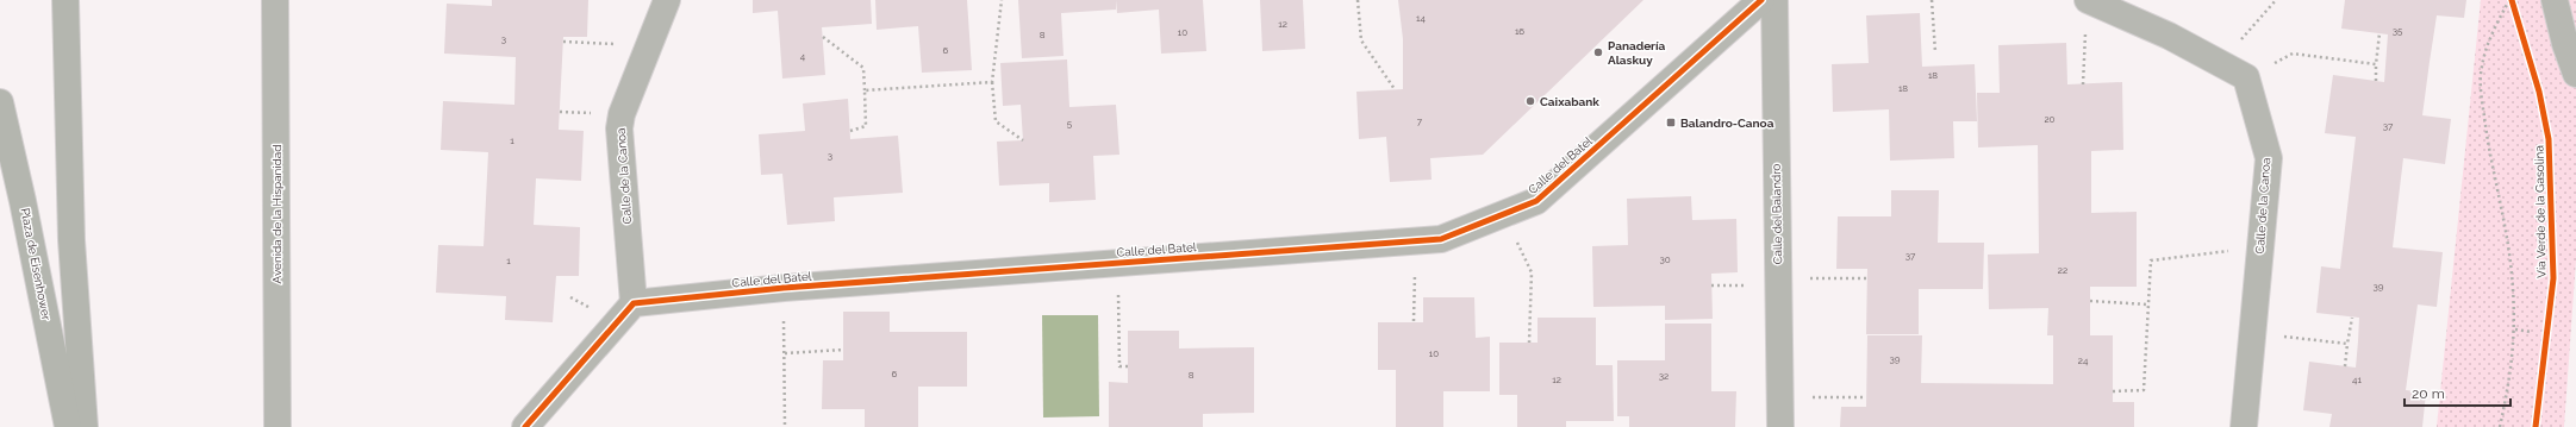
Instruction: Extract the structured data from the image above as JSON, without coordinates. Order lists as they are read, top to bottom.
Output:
{
  "streets": {
    "highway": ["Plaza de Eisenhower"],
    "street": [
      "Calle del Batel",
      "Calle de la Canoa",
      "Avenida de la Hispanidad",
      "Calle del Balandro"
    ],
    "cycle path": ["Vía Verde de la Gasolina"]
  },
  "crossings": [
    ["Calle del Batel", "Calle de la Canoa"]
  ],
  "places": {
    "other": ["Panadería Alaskuy", "Caixabank"],
    "transit": ["Balandro-Canoa"]
  },
  "house_numbers": [
    "14",
    "12",
    "16",
    "35",
    "10",
    "8",
    "3",
    "6",
    "4",
    "18",
    "18",
    "20",
    "7",
    "5",
    "37",
    "1",
    "3",
    "37",
    "30",
    "1",
    "22",
    "39",
    "10",
    "39",
    "24",
    "6",
    "8",
    "32",
    "12",
    "41"
  ],
  "scale_bar": "20 m"
}
